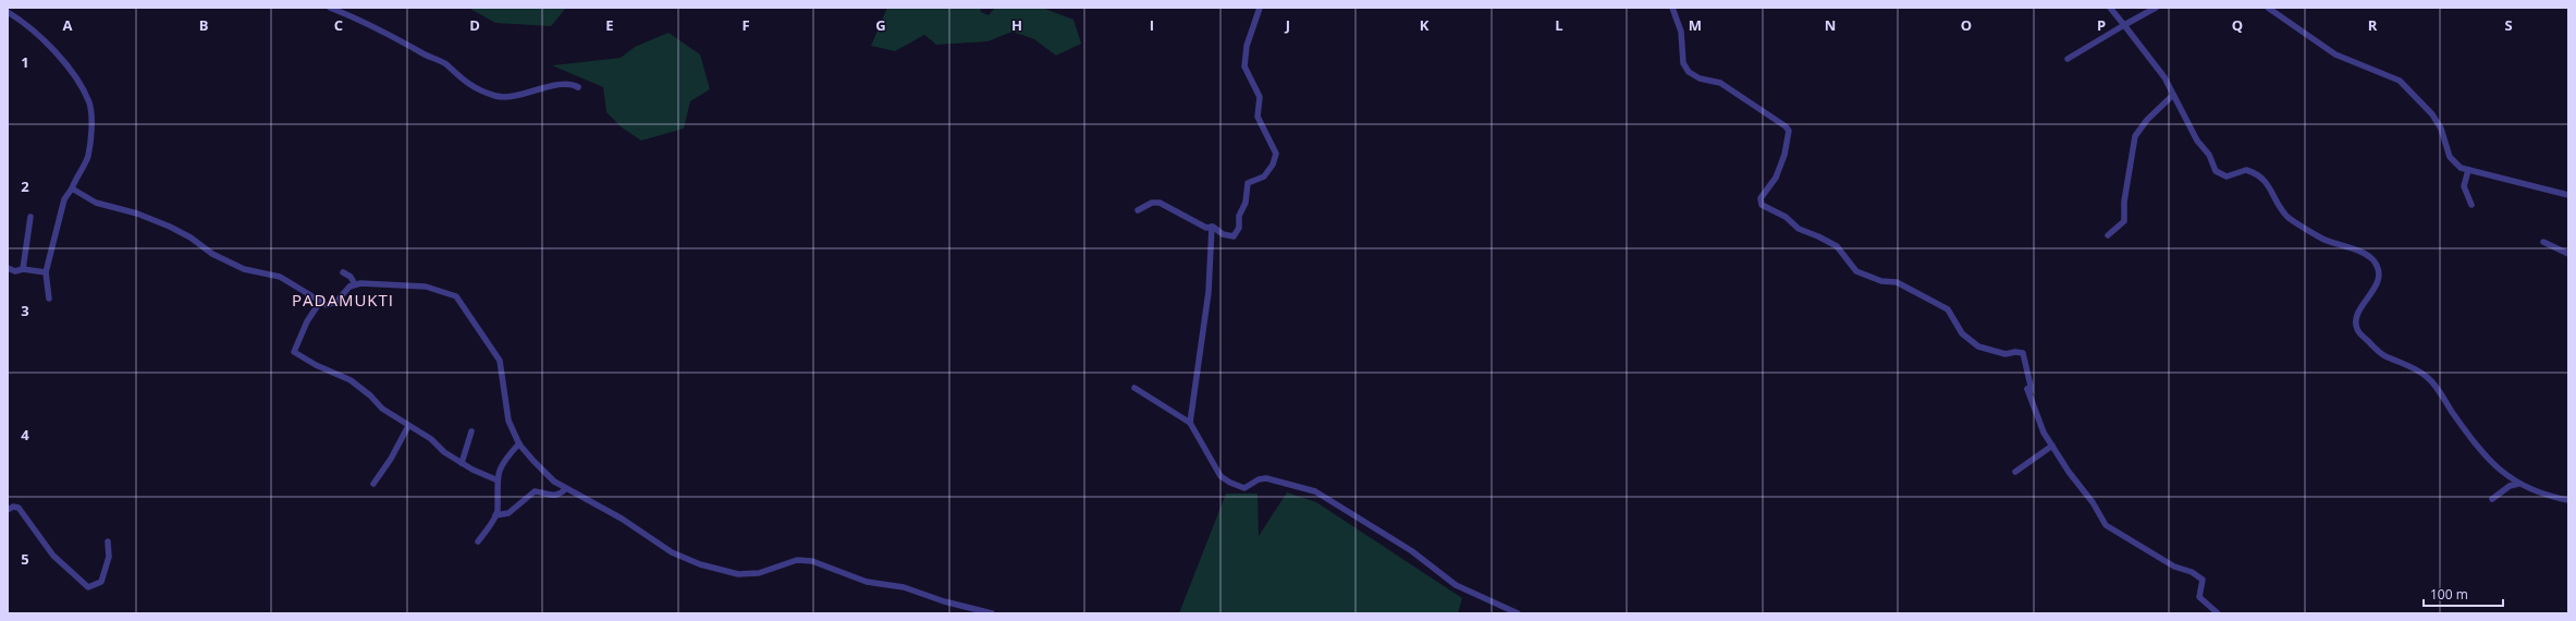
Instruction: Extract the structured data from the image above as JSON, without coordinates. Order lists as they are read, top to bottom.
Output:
{
  "districts": ["PADAMUKTI"],
  "scale_bar": "100 m",
  "grid": {
    "columns": [
      "A",
      "B",
      "C",
      "D",
      "E",
      "F",
      "G",
      "H",
      "I",
      "J",
      "K",
      "L",
      "M",
      "N",
      "O",
      "P",
      "Q",
      "R",
      "S"
    ],
    "rows": [
      "1",
      "2",
      "3",
      "4",
      "5"
    ]
  }
}
